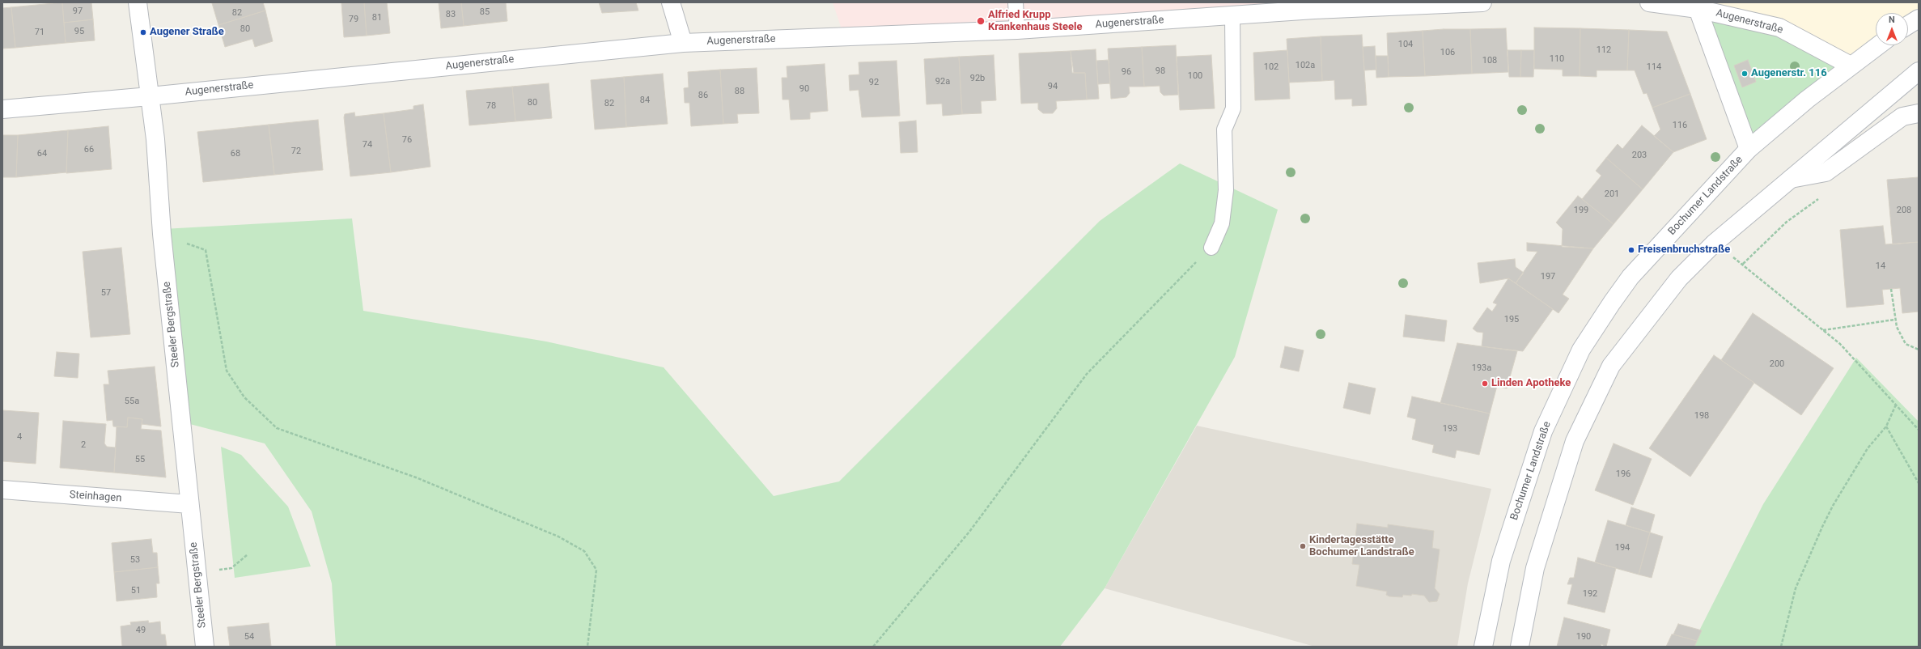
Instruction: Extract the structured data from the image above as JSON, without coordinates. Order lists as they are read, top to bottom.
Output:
{
  "streets": {
    "street": [
      "Augenerstraße",
      "Bochumer Landstraße",
      "Steeler Bergstraße",
      "Steinhagen"
    ]
  },
  "crossings": [
    ["Augenerstraße", "Bochumer Landstraße"],
    ["Augenerstraße", "Steeler Bergstraße"],
    ["Steeler Bergstraße", "Steinhagen"]
  ],
  "places": [
    "Alfried Krupp Krankenhaus Steele",
    "Augener Straße",
    "Augenerstr. 116",
    "Freisenbruchstraße",
    "Linden Apotheke",
    "Kindertagesstätte Bochumer Landstraße"
  ],
  "house_numbers": [
    "97",
    "85",
    "82",
    "83",
    "81",
    "79",
    "80",
    "95",
    "71",
    "104",
    "112",
    "106",
    "110",
    "108",
    "102a",
    "102",
    "114",
    "98",
    "96",
    "100",
    "92b",
    "92a",
    "92",
    "94",
    "90",
    "88",
    "86",
    "84",
    "80",
    "82",
    "78",
    "116",
    "76",
    "74",
    "66",
    "72",
    "64",
    "68",
    "203",
    "201",
    "199",
    "208",
    "14",
    "197",
    "57",
    "195",
    "200",
    "193a",
    "55a",
    "198",
    "193",
    "4",
    "2",
    "55",
    "196",
    "194",
    "53",
    "51",
    "192",
    "49",
    "54",
    "190"
  ],
  "north": "top"
}
